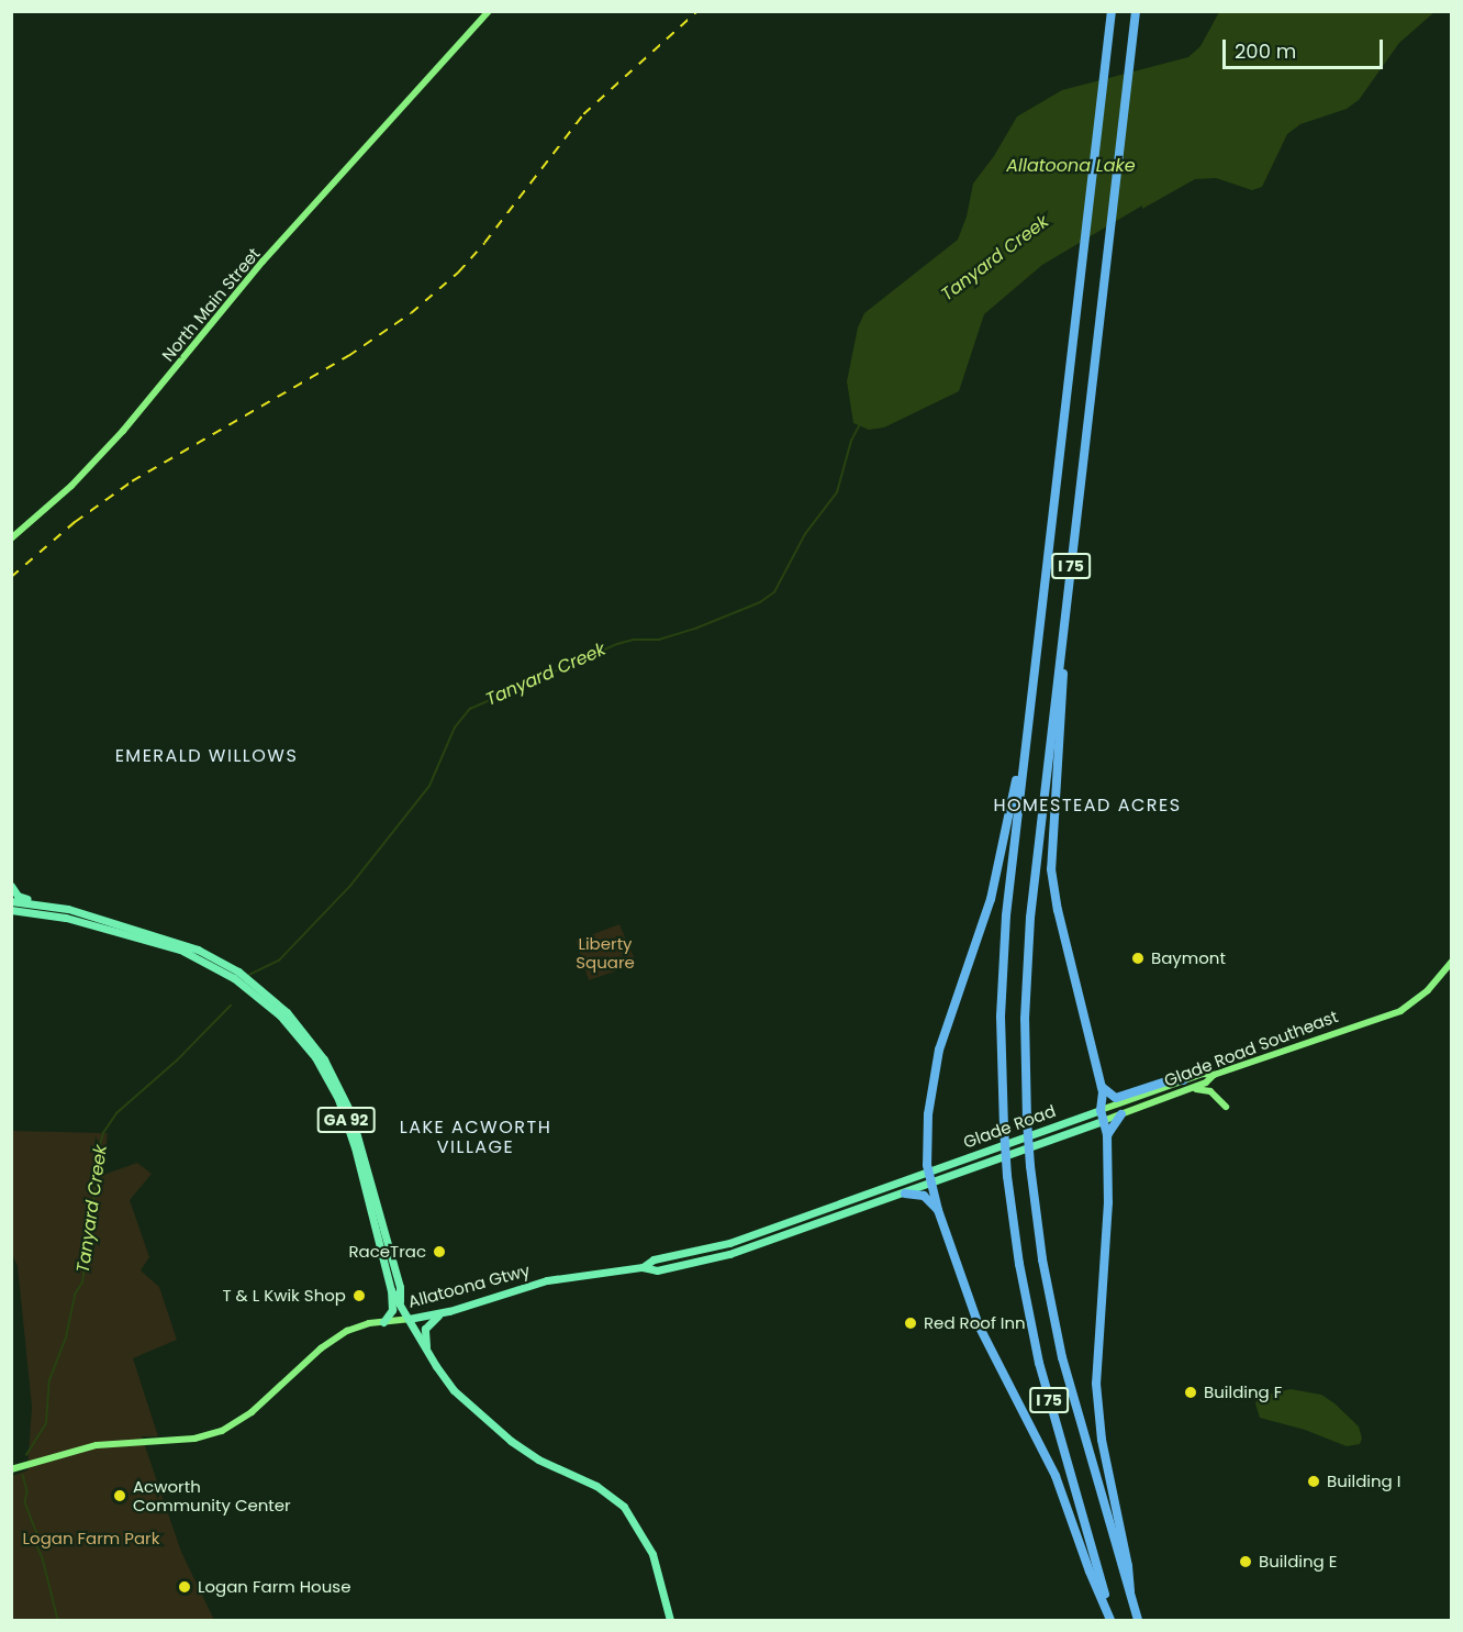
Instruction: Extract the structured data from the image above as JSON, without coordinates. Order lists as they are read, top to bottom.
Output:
{
  "streets": {
    "highway": ["I 75"],
    "main road": [
      "Glade Road Southeast",
      "GA 92",
      "Glade Road",
      "Allatoona Gtwy"
    ],
    "street": ["North Main Street"]
  },
  "crossings": [
    ["Glade Road Southeast", "Glade Road"],
    ["GA 92", "Allatoona Gtwy"],
    ["Glade Road", "Allatoona Gtwy"]
  ],
  "districts": ["EMERALD WILLOWS", "HOMESTEAD ACRES", "LAKE ACWORTH VILLAGE"],
  "water": ["Allatoona Lake", "Tanyard Creek"],
  "parks": ["Liberty Square", "Logan Farm Park"],
  "places": [
    "Baymont",
    "RaceTrac",
    "T & L Kwik Shop",
    "Red Roof Inn",
    "Building F",
    "Building I",
    "Acworth Community Center",
    "Building E",
    "Logan Farm House"
  ],
  "scale_bar": "200 m"
}
